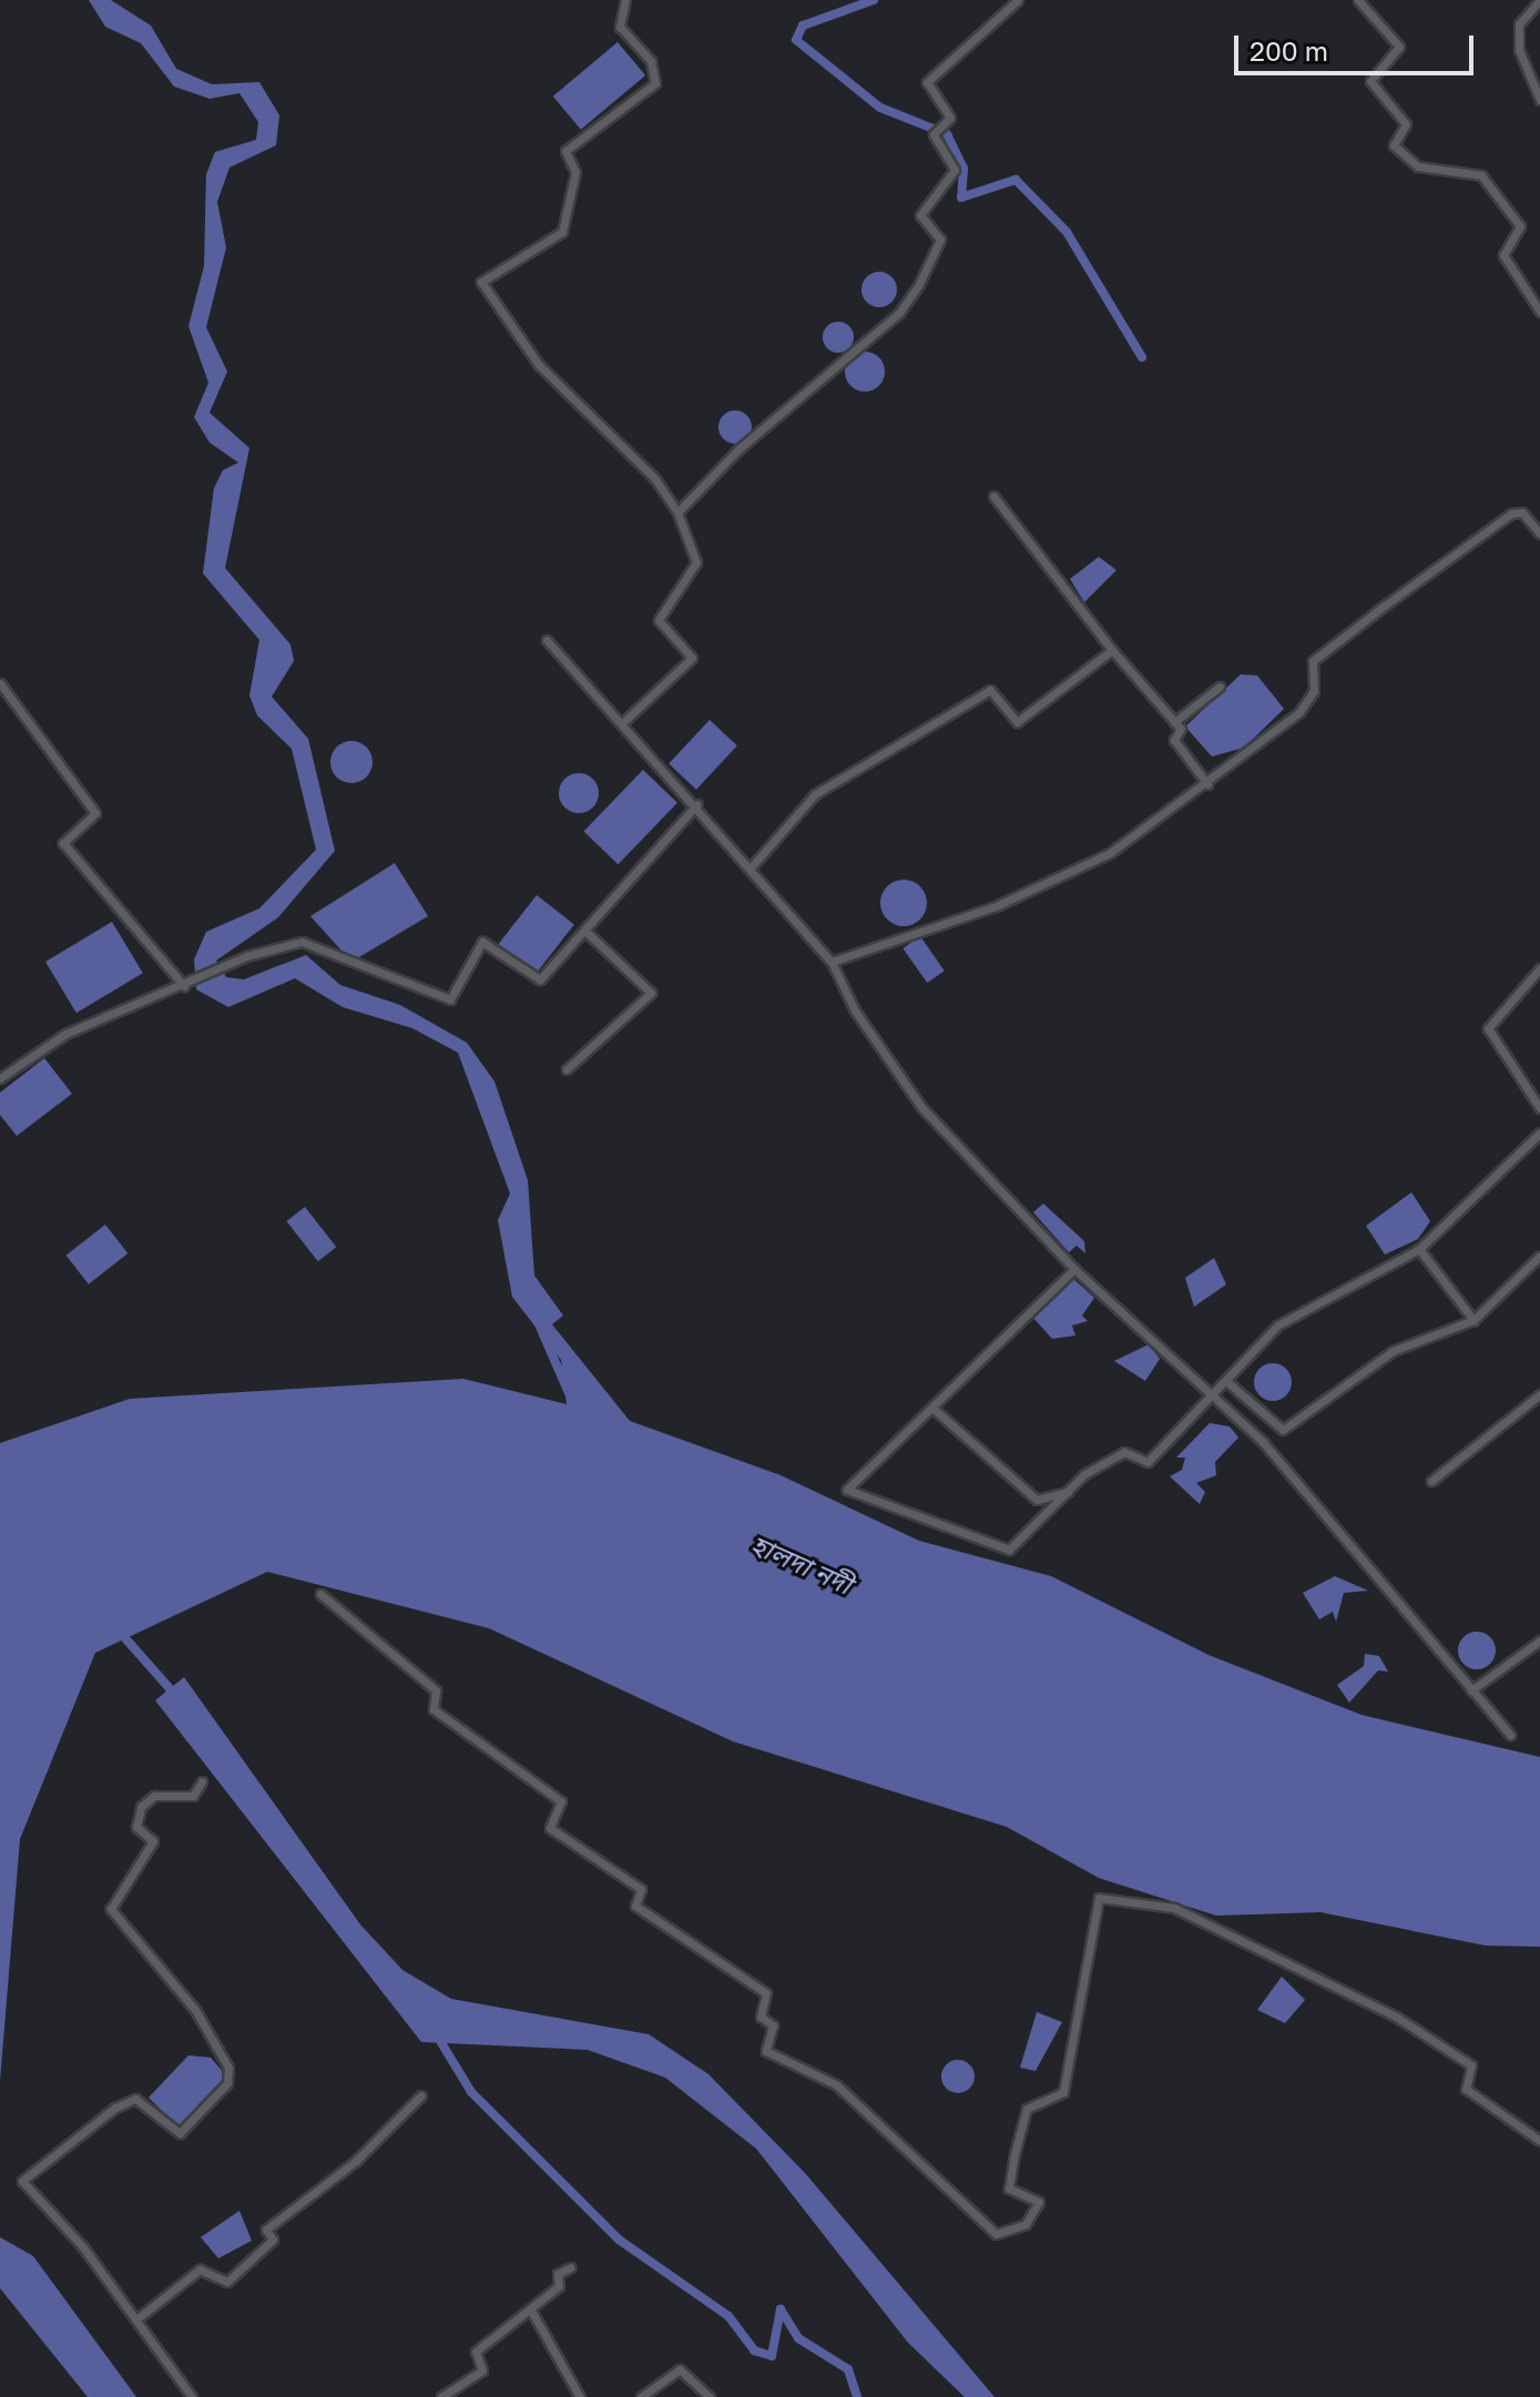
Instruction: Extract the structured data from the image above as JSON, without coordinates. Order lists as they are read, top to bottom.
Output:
{
  "water": ["হালদা নদী"],
  "scale_bar": "200 m"
}
